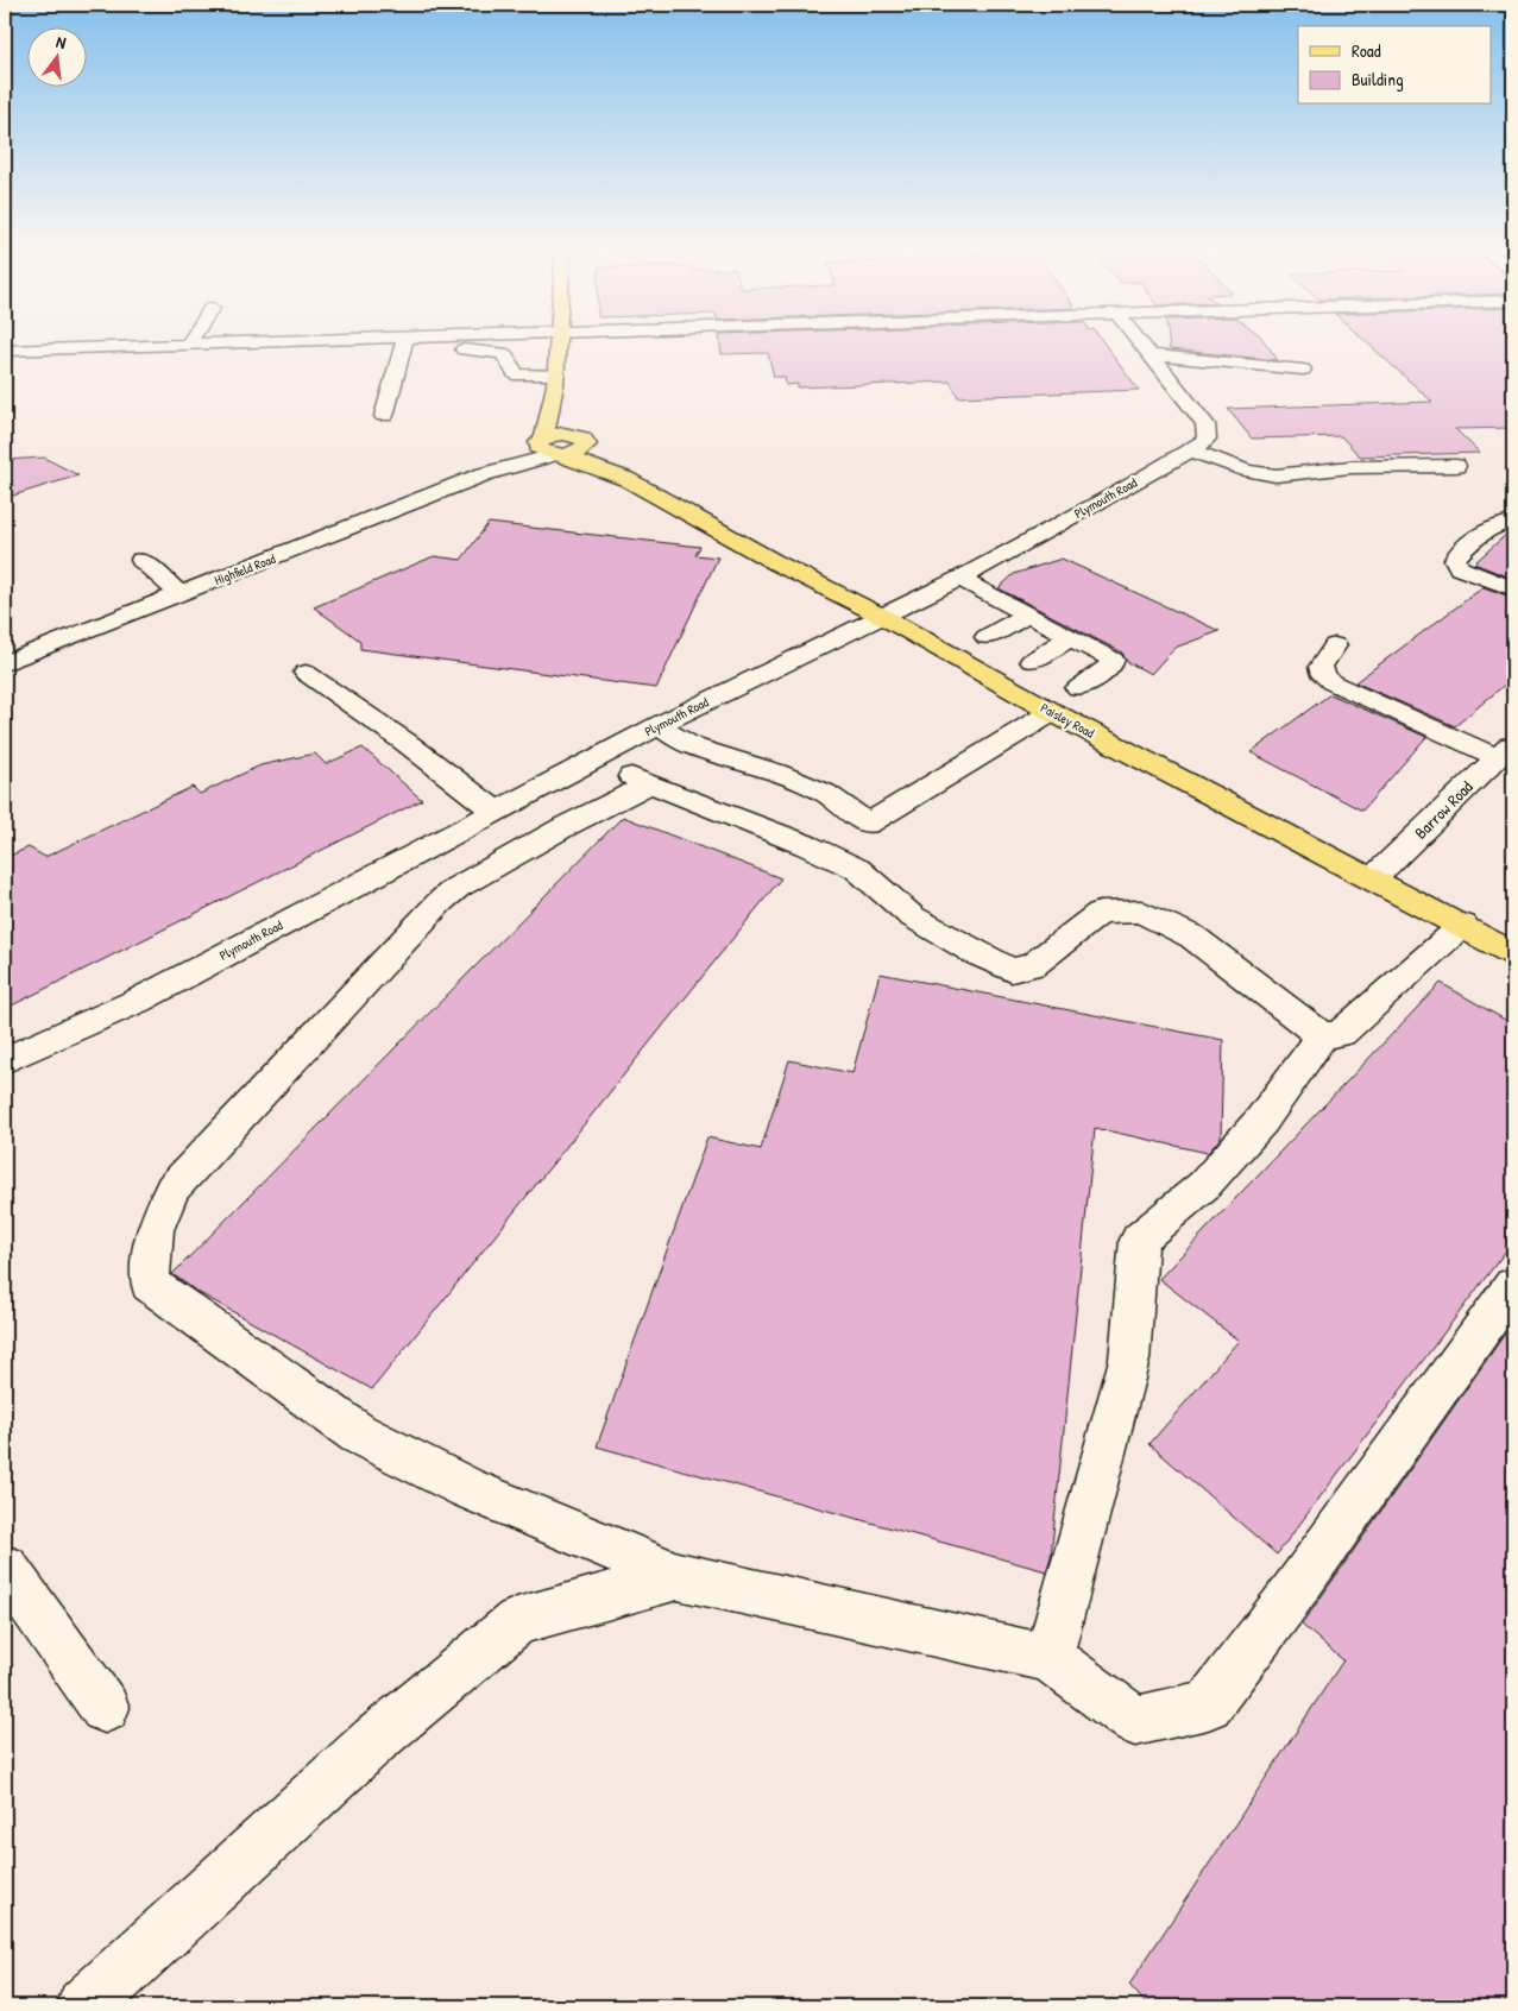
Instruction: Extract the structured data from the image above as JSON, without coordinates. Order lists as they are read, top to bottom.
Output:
{
  "streets": {
    "main road": ["Paisley Road"],
    "street": ["Plymouth Road", "Highfield Road", "Barrow Road"]
  },
  "crossings": [
    ["Plymouth Road", "Paisley Road"],
    ["Highfield Road", "Paisley Road"],
    ["Paisley Road", "Barrow Road"]
  ],
  "legend": ["Road", "Building"],
  "north": "top"
}
